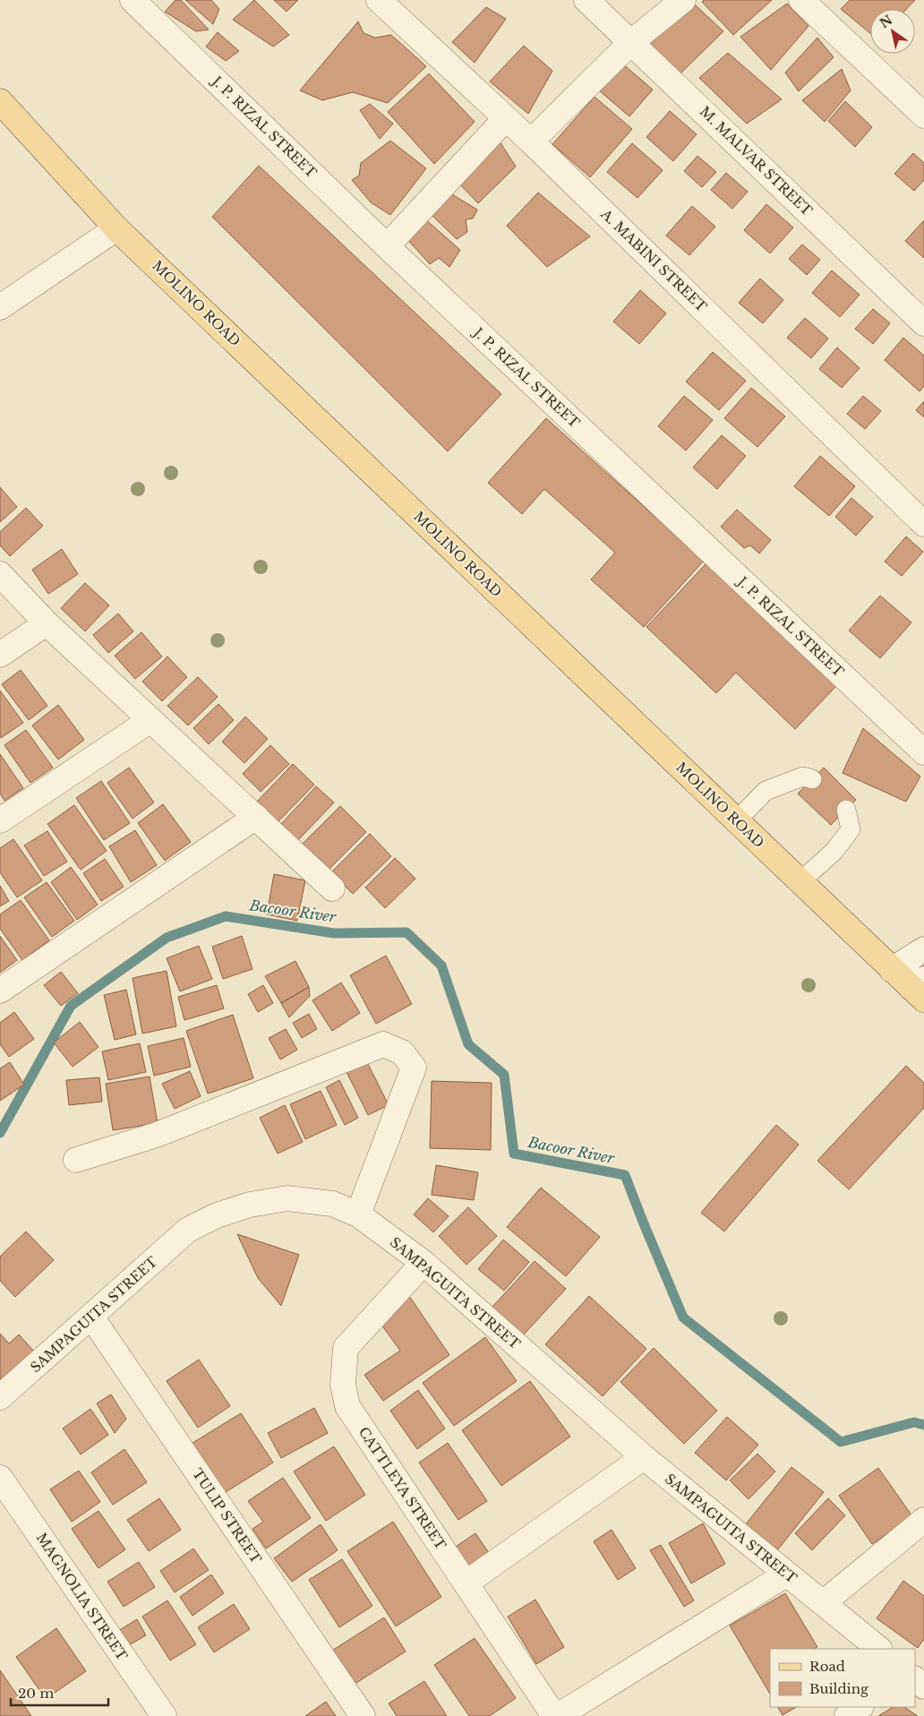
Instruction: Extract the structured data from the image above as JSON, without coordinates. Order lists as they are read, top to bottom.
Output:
{
  "streets": {
    "main road": ["MOLINO ROAD"],
    "street": [
      "J. P. RIZAL STREET",
      "M. MALVAR STREET",
      "A. MABINI STREET",
      "SAMPAGUITA STREET",
      "CATTLEYA STREET",
      "TULIP STREET",
      "MAGNOLIA STREET"
    ]
  },
  "crossings": [
    ["SAMPAGUITA STREET", "CATTLEYA STREET"],
    ["SAMPAGUITA STREET", "TULIP STREET"]
  ],
  "water": ["Bacoor River"],
  "legend": ["Road", "Building"],
  "scale_bar": "20 m",
  "north": "top left"
}
